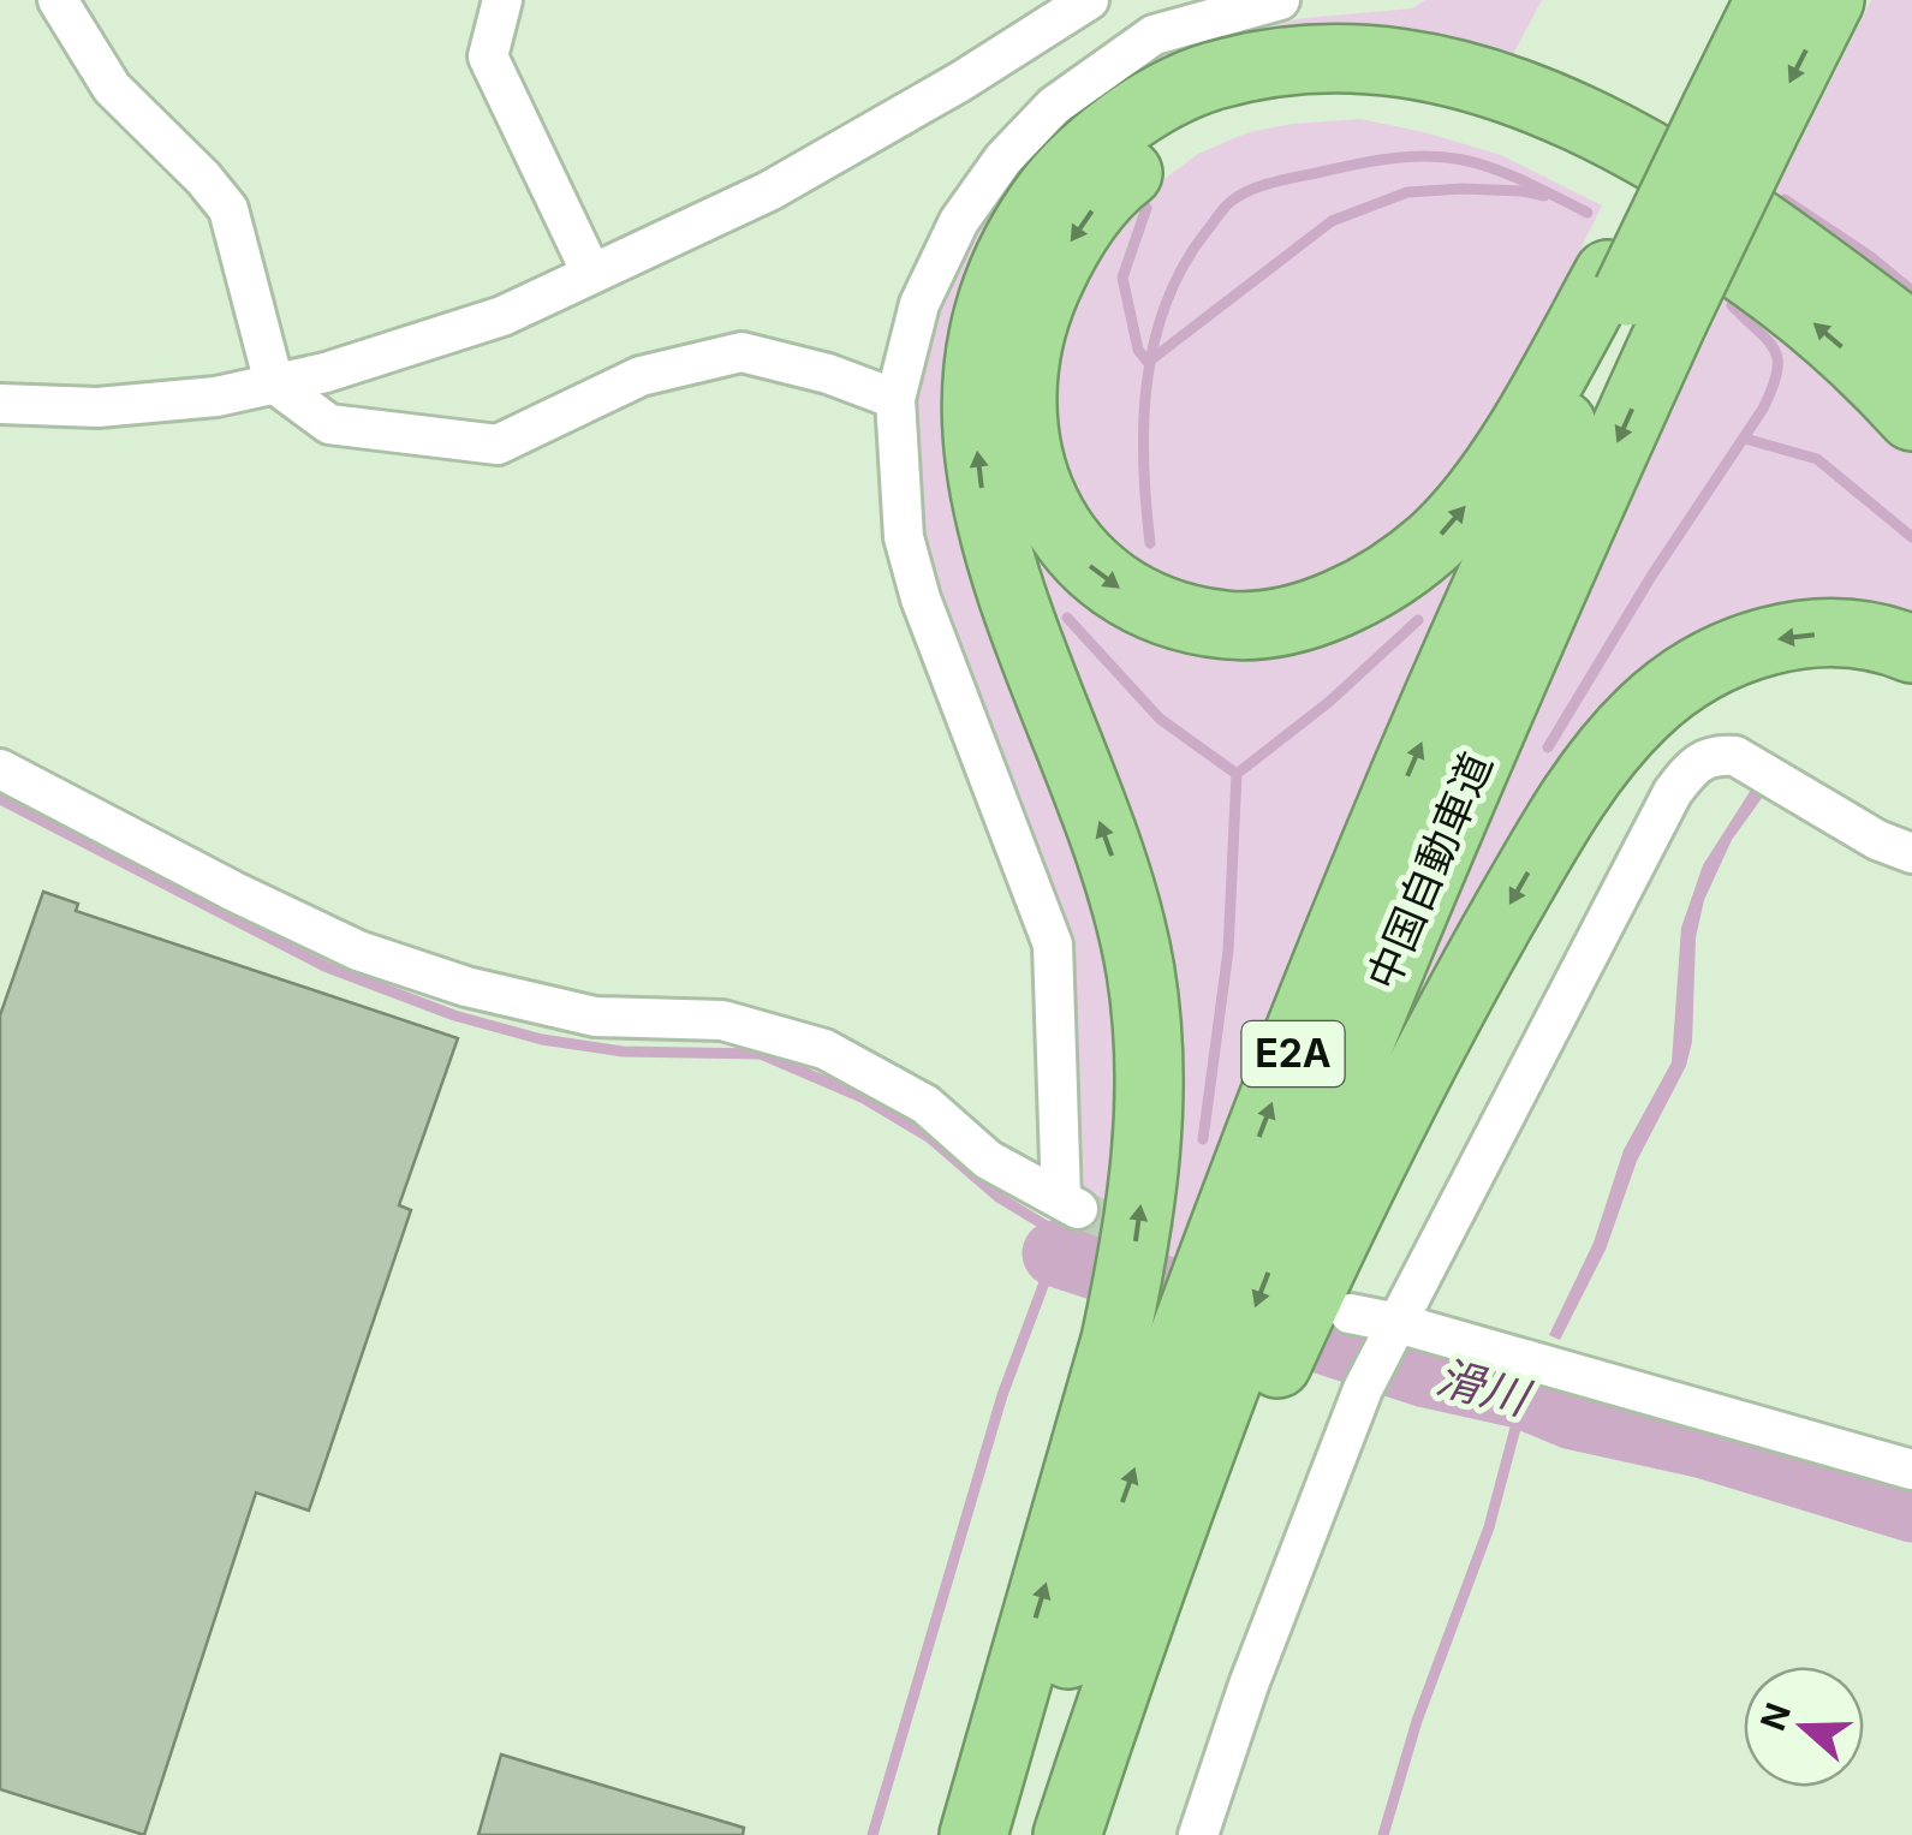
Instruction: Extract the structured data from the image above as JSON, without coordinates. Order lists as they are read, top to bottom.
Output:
{
  "streets": {
    "highway": ["中国自動車道", "E2A"]
  },
  "water": ["滑川"],
  "north": "left"
}
